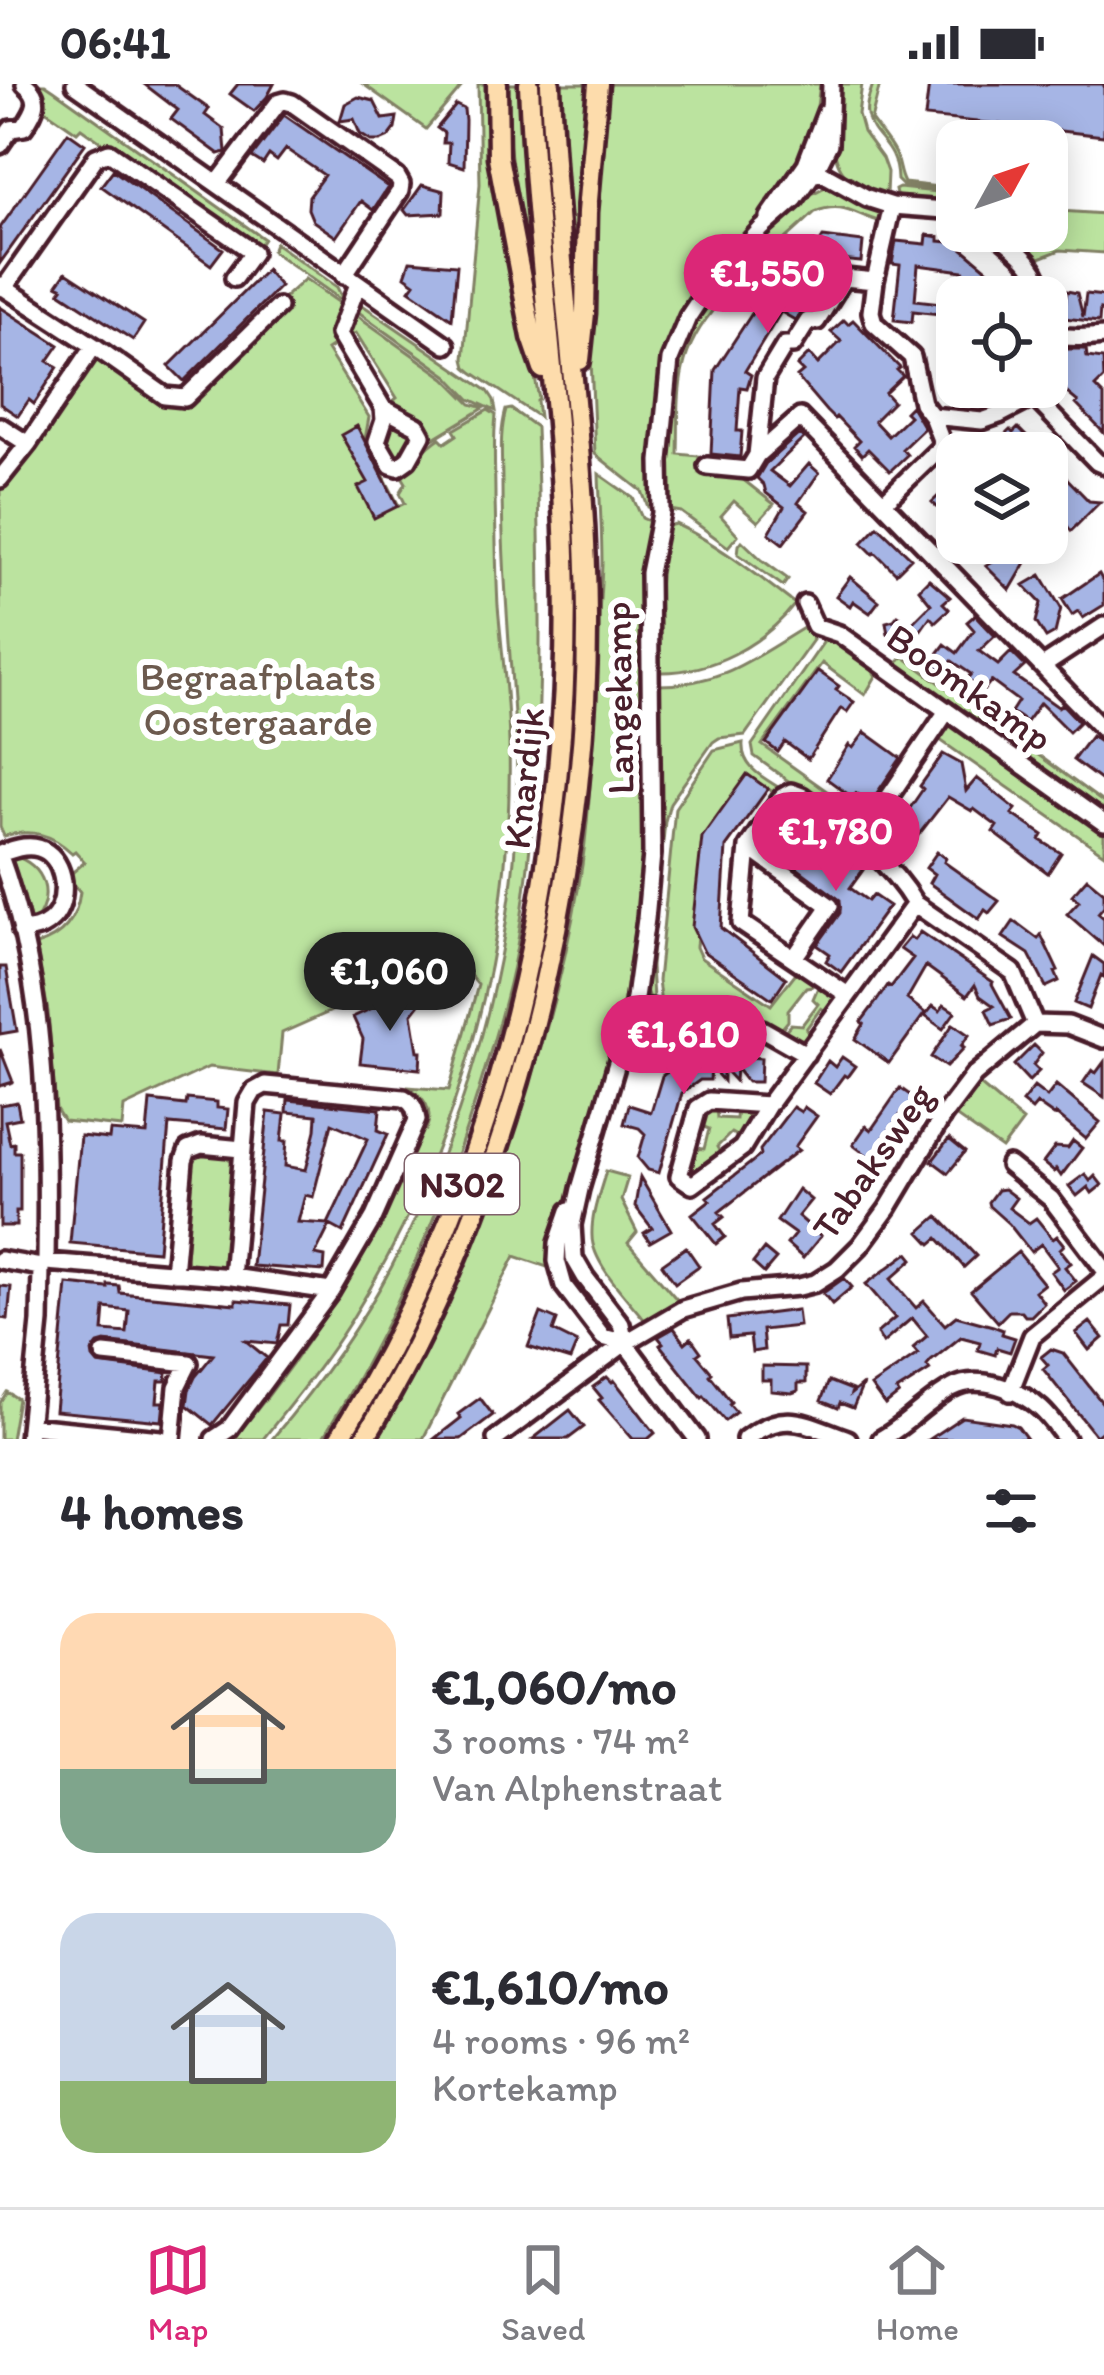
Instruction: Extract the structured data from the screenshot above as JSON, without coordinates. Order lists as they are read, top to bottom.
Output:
{
  "streets": {
    "main road": ["Knardijk", "N302"],
    "street": ["Boomkamp", "Langekamp", "Tabaksweg"]
  },
  "crossings": [
    ["Langekamp", "Tabaksweg"]
  ],
  "parks": ["Begraafplaats Oostergaarde"],
  "north": "top right",
  "page": {
    "status": "06:41",
    "price": [
      "€1,550",
      "€1,780",
      "€1,060",
      "€1,610"
    ],
    "heading": "4 homes",
    "list": [
      {
        "name": "€1,060/mo",
        "note": "3 rooms · 74 m² · Van Alphenstraat"
      },
      {
        "name": "€1,610/mo",
        "note": "4 rooms · 96 m² · Kortekamp"
      }
    ],
    "tabs": ["Map", "Saved", "Home"]
  }
}
